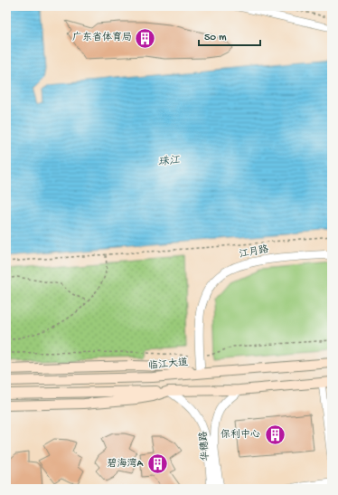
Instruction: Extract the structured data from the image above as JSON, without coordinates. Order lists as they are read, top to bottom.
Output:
{
  "streets": {
    "main road": ["临江大道"],
    "street": ["江月路", "华穗路"]
  },
  "crossings": [
    ["江月路", "临江大道"]
  ],
  "water": ["珠江"],
  "places": {
    "building": ["广东省体育局", "保利中心", "碧海湾A"]
  },
  "scale_bar": "50 m"
}
